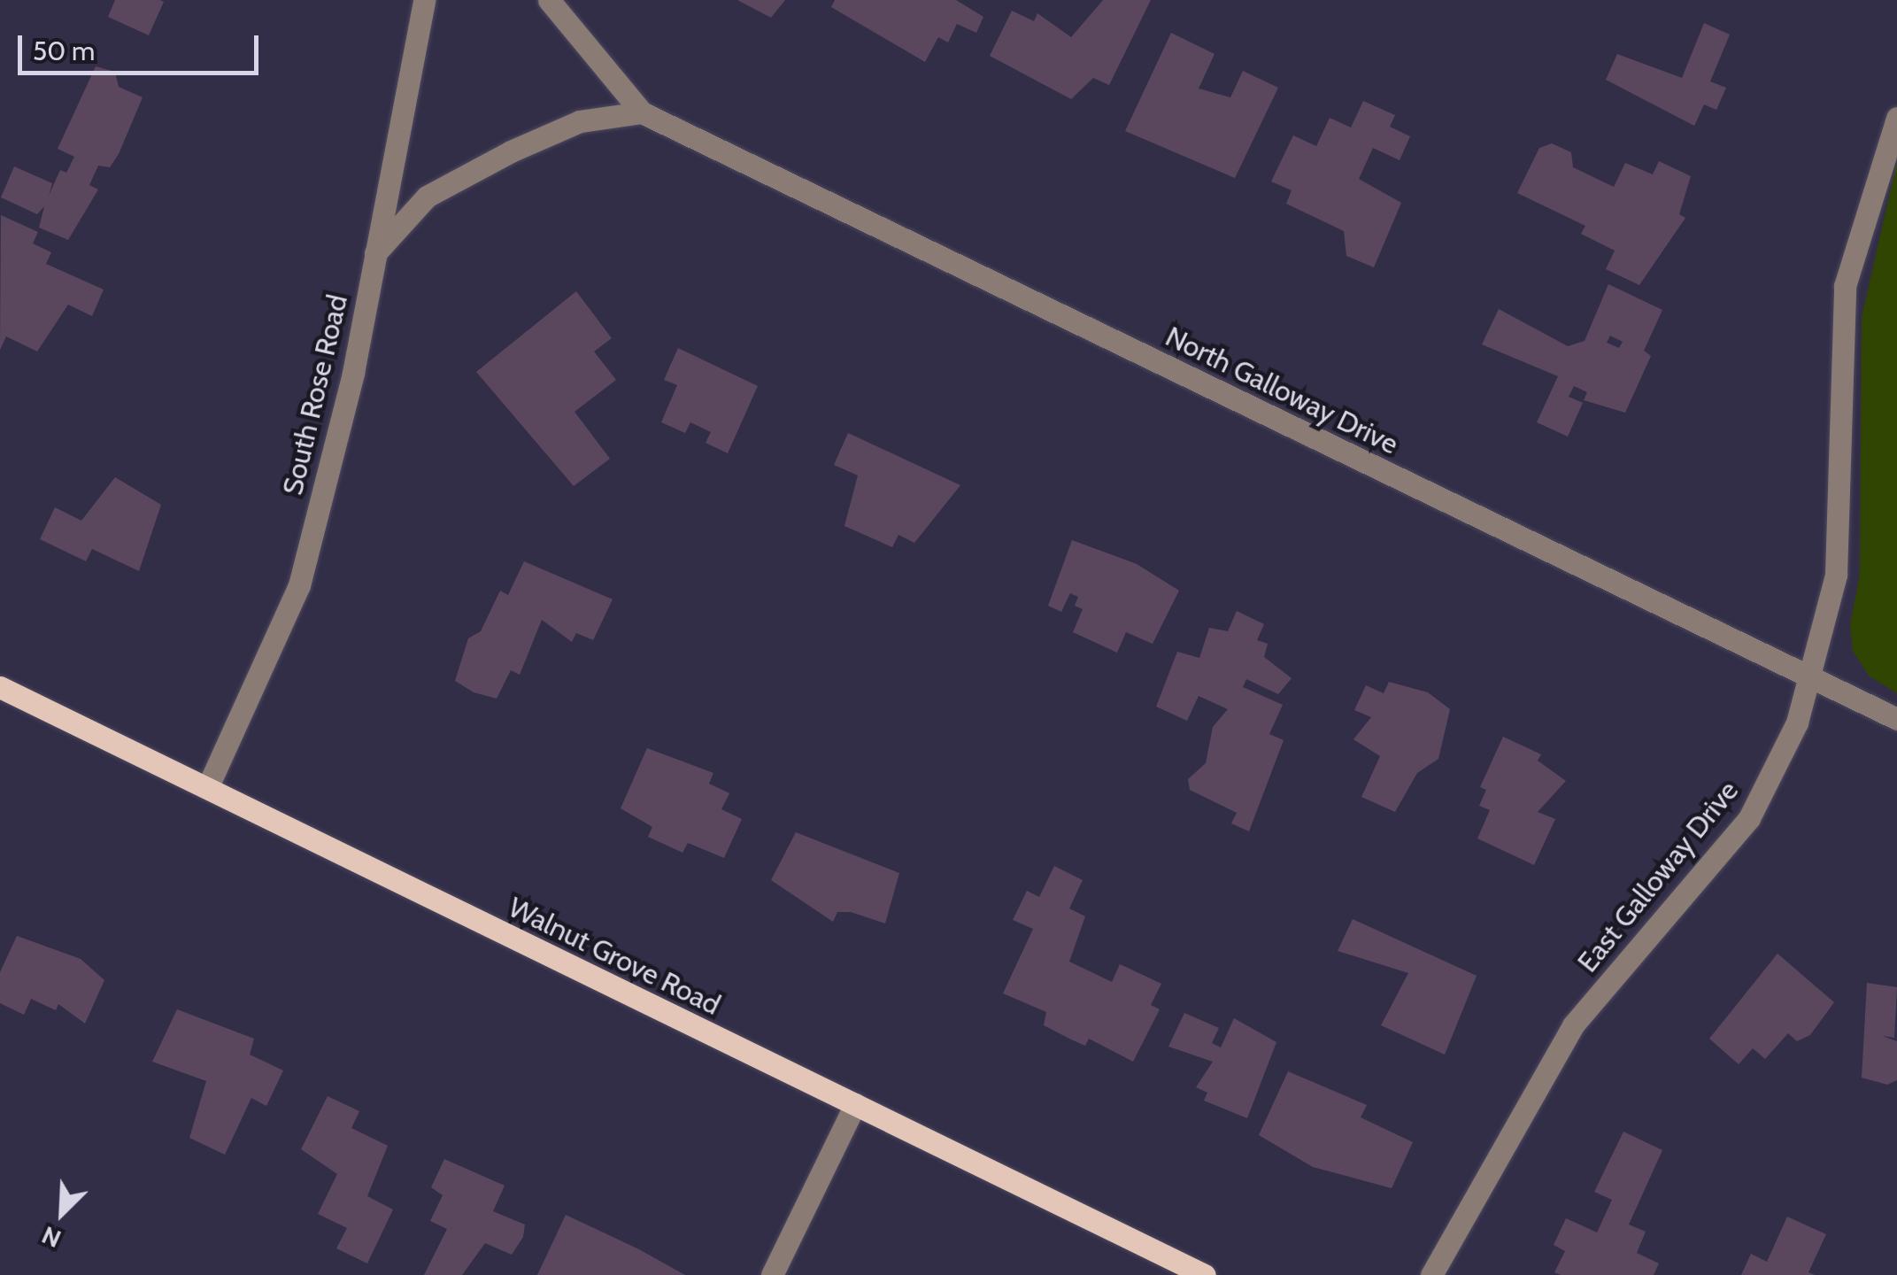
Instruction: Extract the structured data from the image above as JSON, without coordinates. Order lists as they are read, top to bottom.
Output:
{
  "streets": {
    "main road": ["Walnut Grove Road"],
    "street": ["North Galloway Drive", "South Rose Road", "East Galloway Drive"]
  },
  "crossings": [
    ["North Galloway Drive", "East Galloway Drive"],
    ["South Rose Road", "Walnut Grove Road"]
  ],
  "scale_bar": "50 m",
  "north": "bottom left"
}
